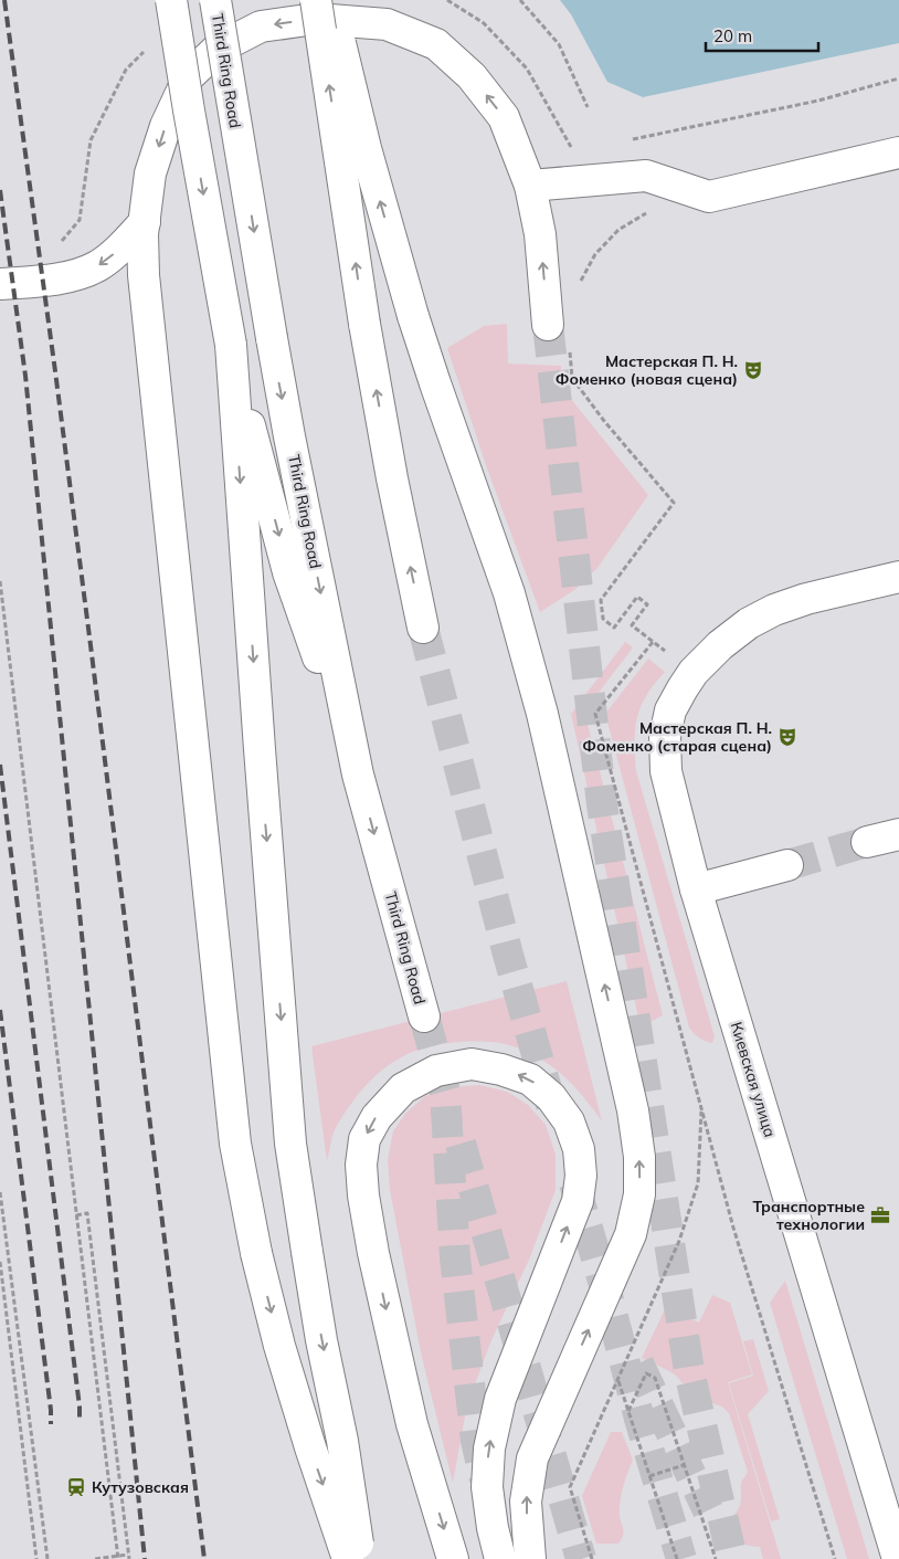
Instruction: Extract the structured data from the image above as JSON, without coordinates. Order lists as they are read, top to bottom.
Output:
{
  "streets": {
    "main road": ["Third Ring Road", "Киевская улица"]
  },
  "places": {
    "theatre": ["Мастерская П. Н. Фоменко (новая сцена)", "Мастерская П. Н. Фоменко (старая сцена)"],
    "office": ["Транспортные технологии"],
    "station": ["Кутузовская"]
  },
  "scale_bar": "20 m"
}
